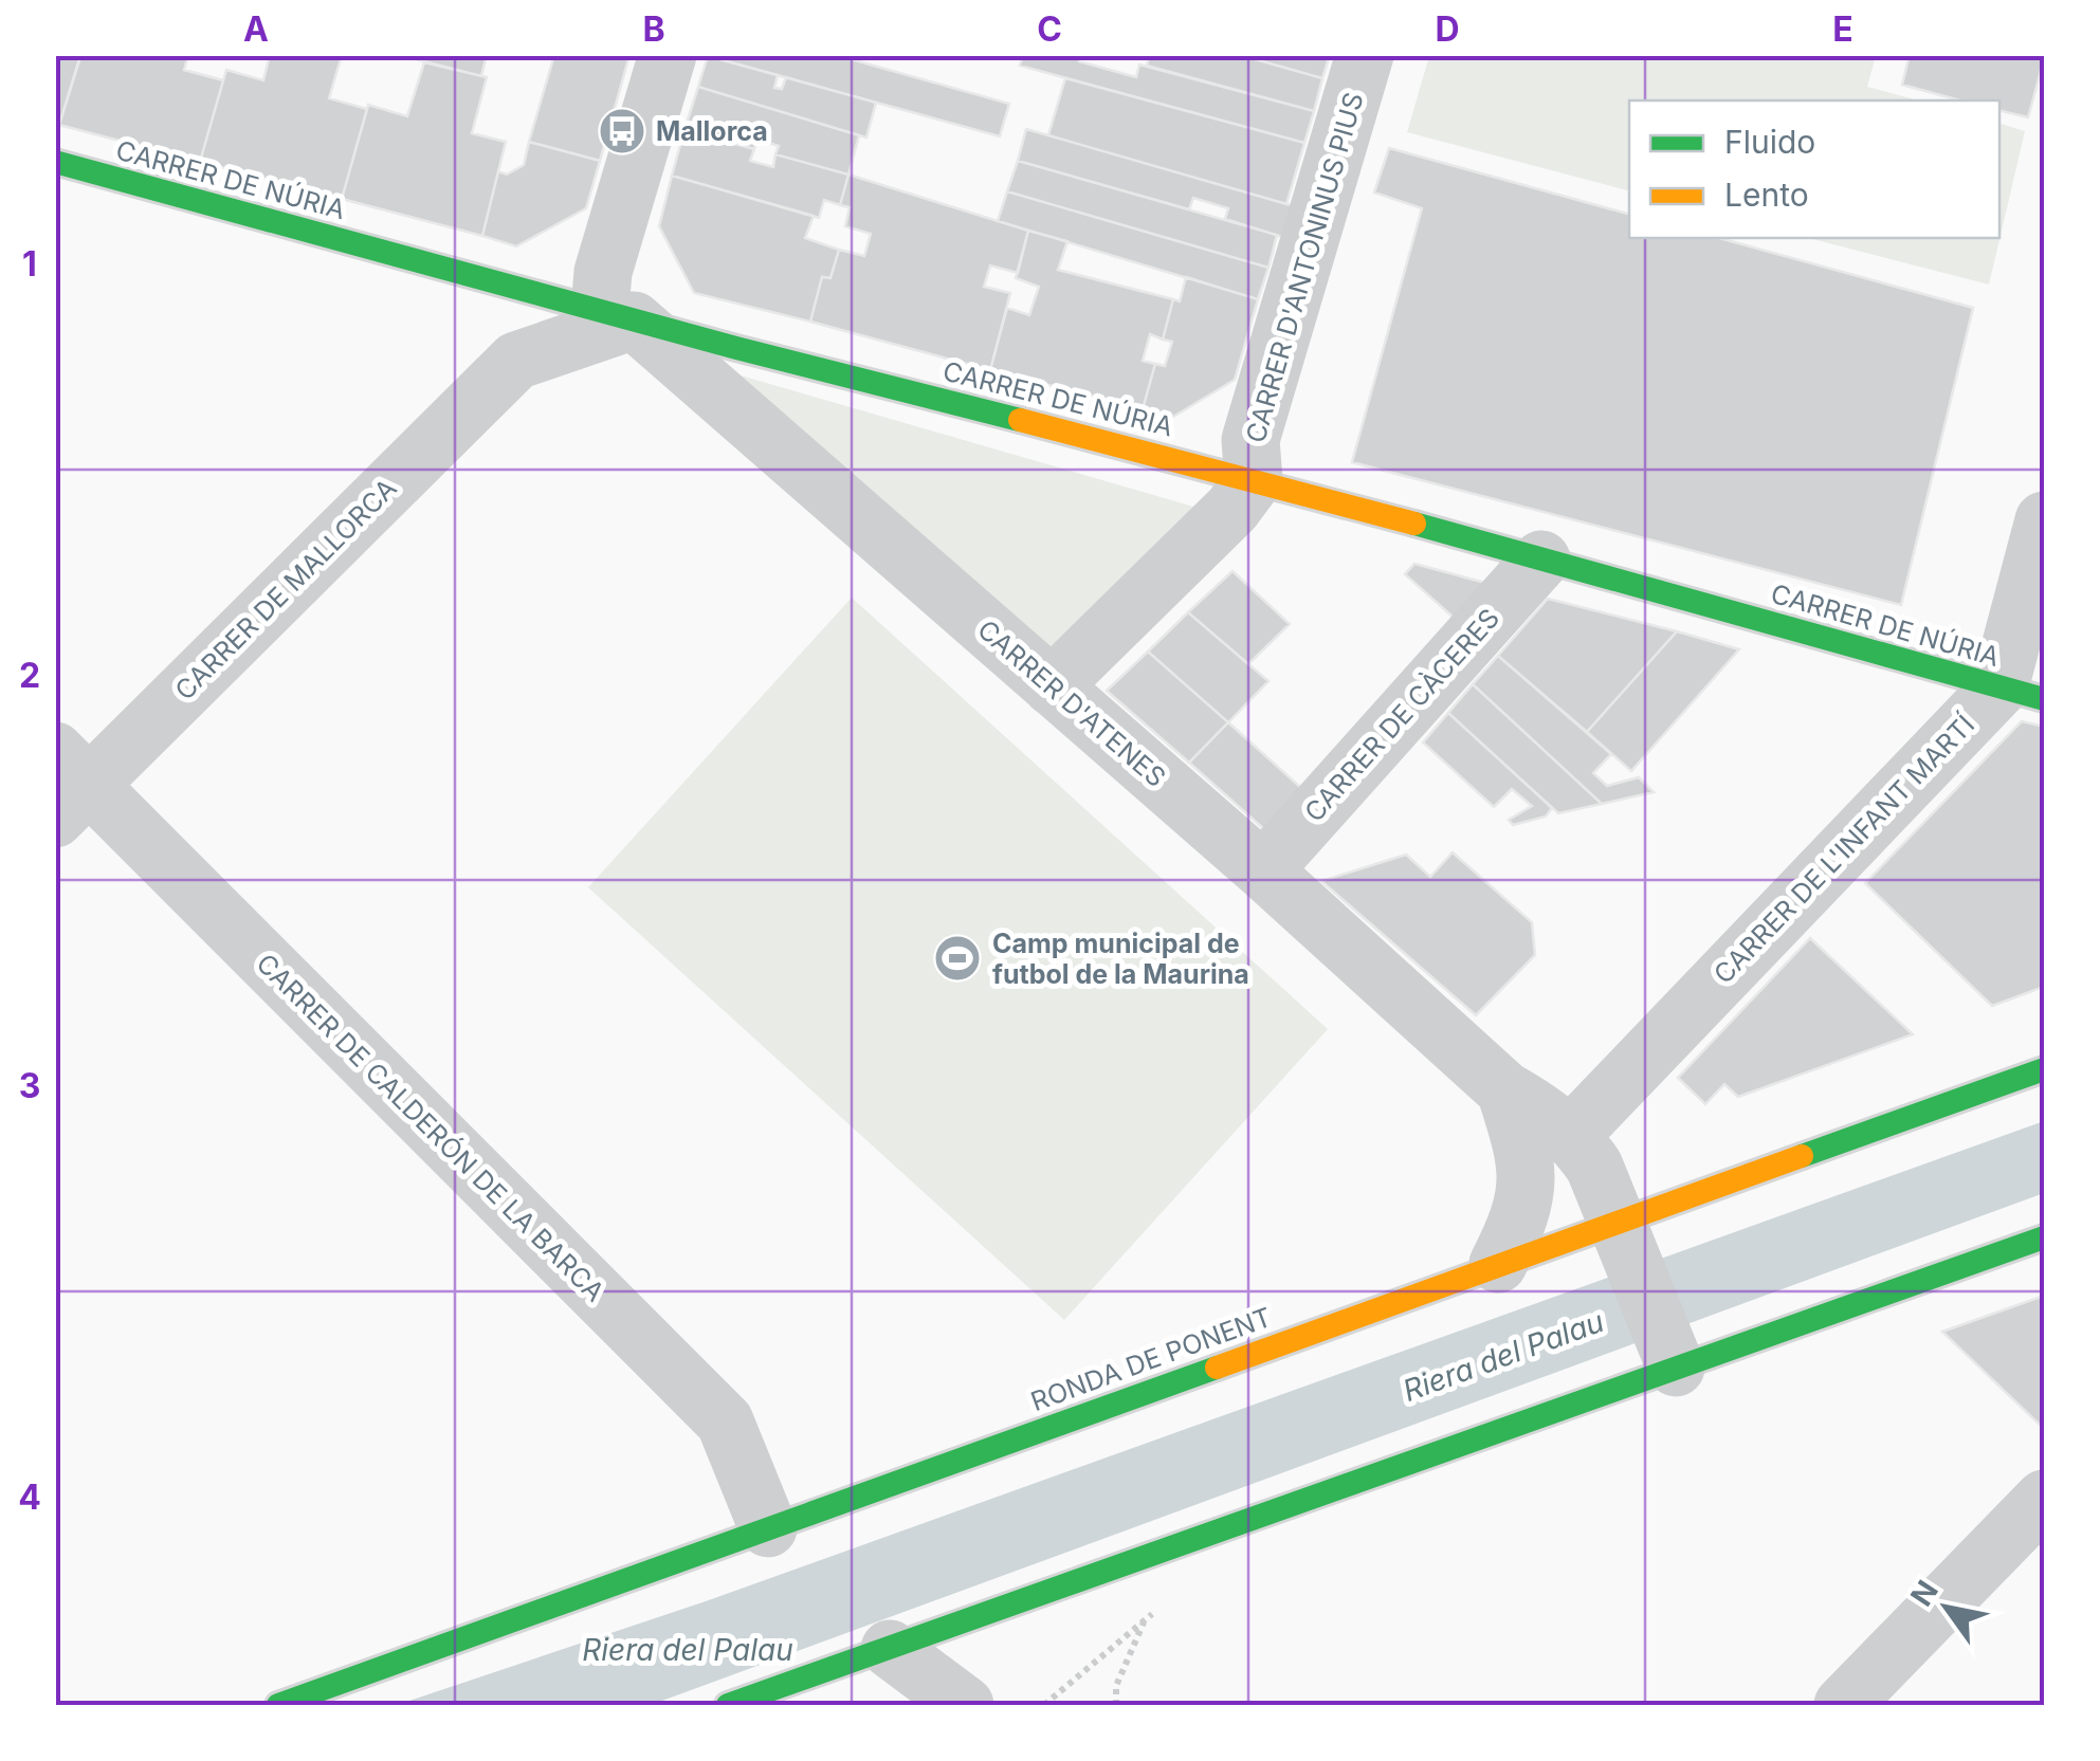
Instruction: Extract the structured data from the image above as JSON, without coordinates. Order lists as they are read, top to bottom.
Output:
{
  "streets": {
    "main road": ["CARRER DE NÚRIA", "RONDA DE PONENT"],
    "street": [
      "CARRER D'ANTONINUS PIUS",
      "CARRER DE MALLORCA",
      "CARRER D'ATENES",
      "CARRER DE CÀCERES",
      "CARRER DE L'INFANT MARTÍ",
      "CARRER DE CALDERÓN DE LA BARCA"
    ]
  },
  "crossings": [
    ["CARRER DE NÚRIA", "CARRER D'ANTONINUS PIUS"],
    ["CARRER DE NÚRIA", "CARRER DE MALLORCA"],
    ["CARRER DE NÚRIA", "CARRER D'ATENES"],
    ["CARRER DE NÚRIA", "CARRER DE CÀCERES"],
    ["CARRER DE NÚRIA", "CARRER DE L'INFANT MARTÍ"],
    ["CARRER DE MALLORCA", "CARRER D'ATENES"],
    ["CARRER DE MALLORCA", "CARRER DE CALDERÓN DE LA BARCA"],
    ["CARRER D'ATENES", "CARRER DE CÀCERES"],
    ["CARRER D'ATENES", "CARRER DE L'INFANT MARTÍ"],
    ["CARRER D'ATENES", "RONDA DE PONENT"],
    ["CARRER DE CALDERÓN DE LA BARCA", "RONDA DE PONENT"]
  ],
  "water": ["Riera del Palau"],
  "places": {
    "bus stop": ["Mallorca"],
    "sports": ["Camp municipal de futbol de la Maurina"]
  },
  "legend": ["Fluido", "Lento"],
  "north": "top left",
  "grid": {
    "columns": [
      "A",
      "B",
      "C",
      "D",
      "E"
    ],
    "rows": [
      "1",
      "2",
      "3",
      "4"
    ]
  }
}
